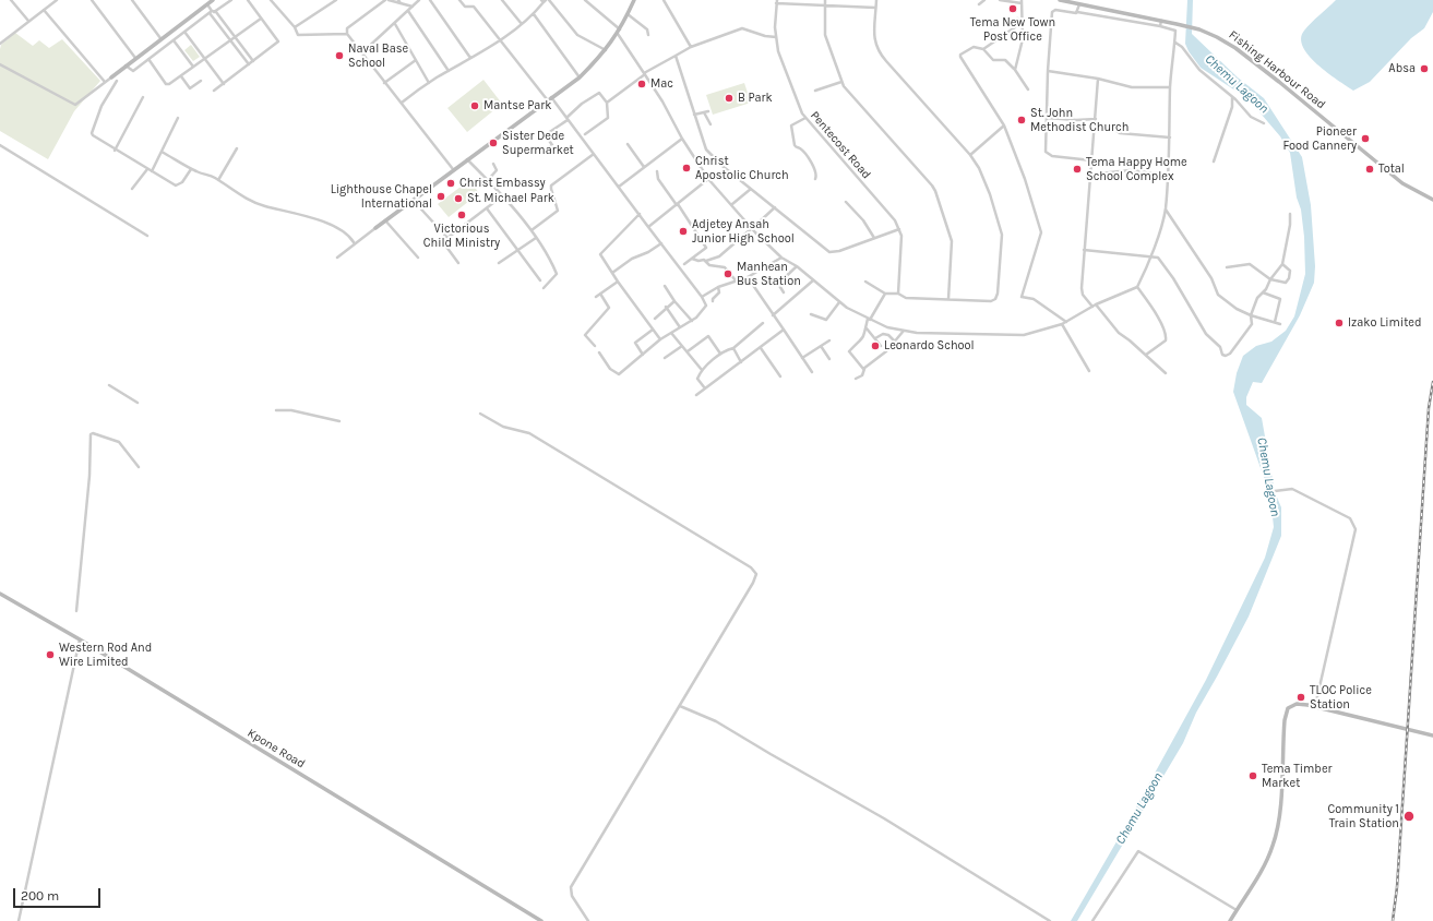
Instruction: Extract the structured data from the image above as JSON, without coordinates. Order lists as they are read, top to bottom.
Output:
{
  "streets": {
    "street": ["Fishing Harbour Road", "Pentecost Road", "Kpone Road"]
  },
  "water": ["Chemu Lagoon"],
  "places": [
    "Tema New Town Post Office",
    "Naval Base School",
    "Absa",
    "Mac",
    "B Park",
    "Mantse Park",
    "St. John Methodist Church",
    "Pioneer Food Cannery",
    "Sister Dede Supermarket",
    "Christ Apostolic Church",
    "Tema Happy Home School Complex",
    "Total",
    "Christ Embassy",
    "Lighthouse Chapel International",
    "St. Michael Park",
    "Victorious Child Ministry",
    "Adjetey Ansah Junior High School",
    "Manhean Bus Station",
    "Izako Limited",
    "Leonardo School",
    "Western Rod And Wire Limited",
    "TLOC Police Station",
    "Tema Timber Market",
    "Community 1 Train Station"
  ],
  "scale_bar": "200 m"
}
